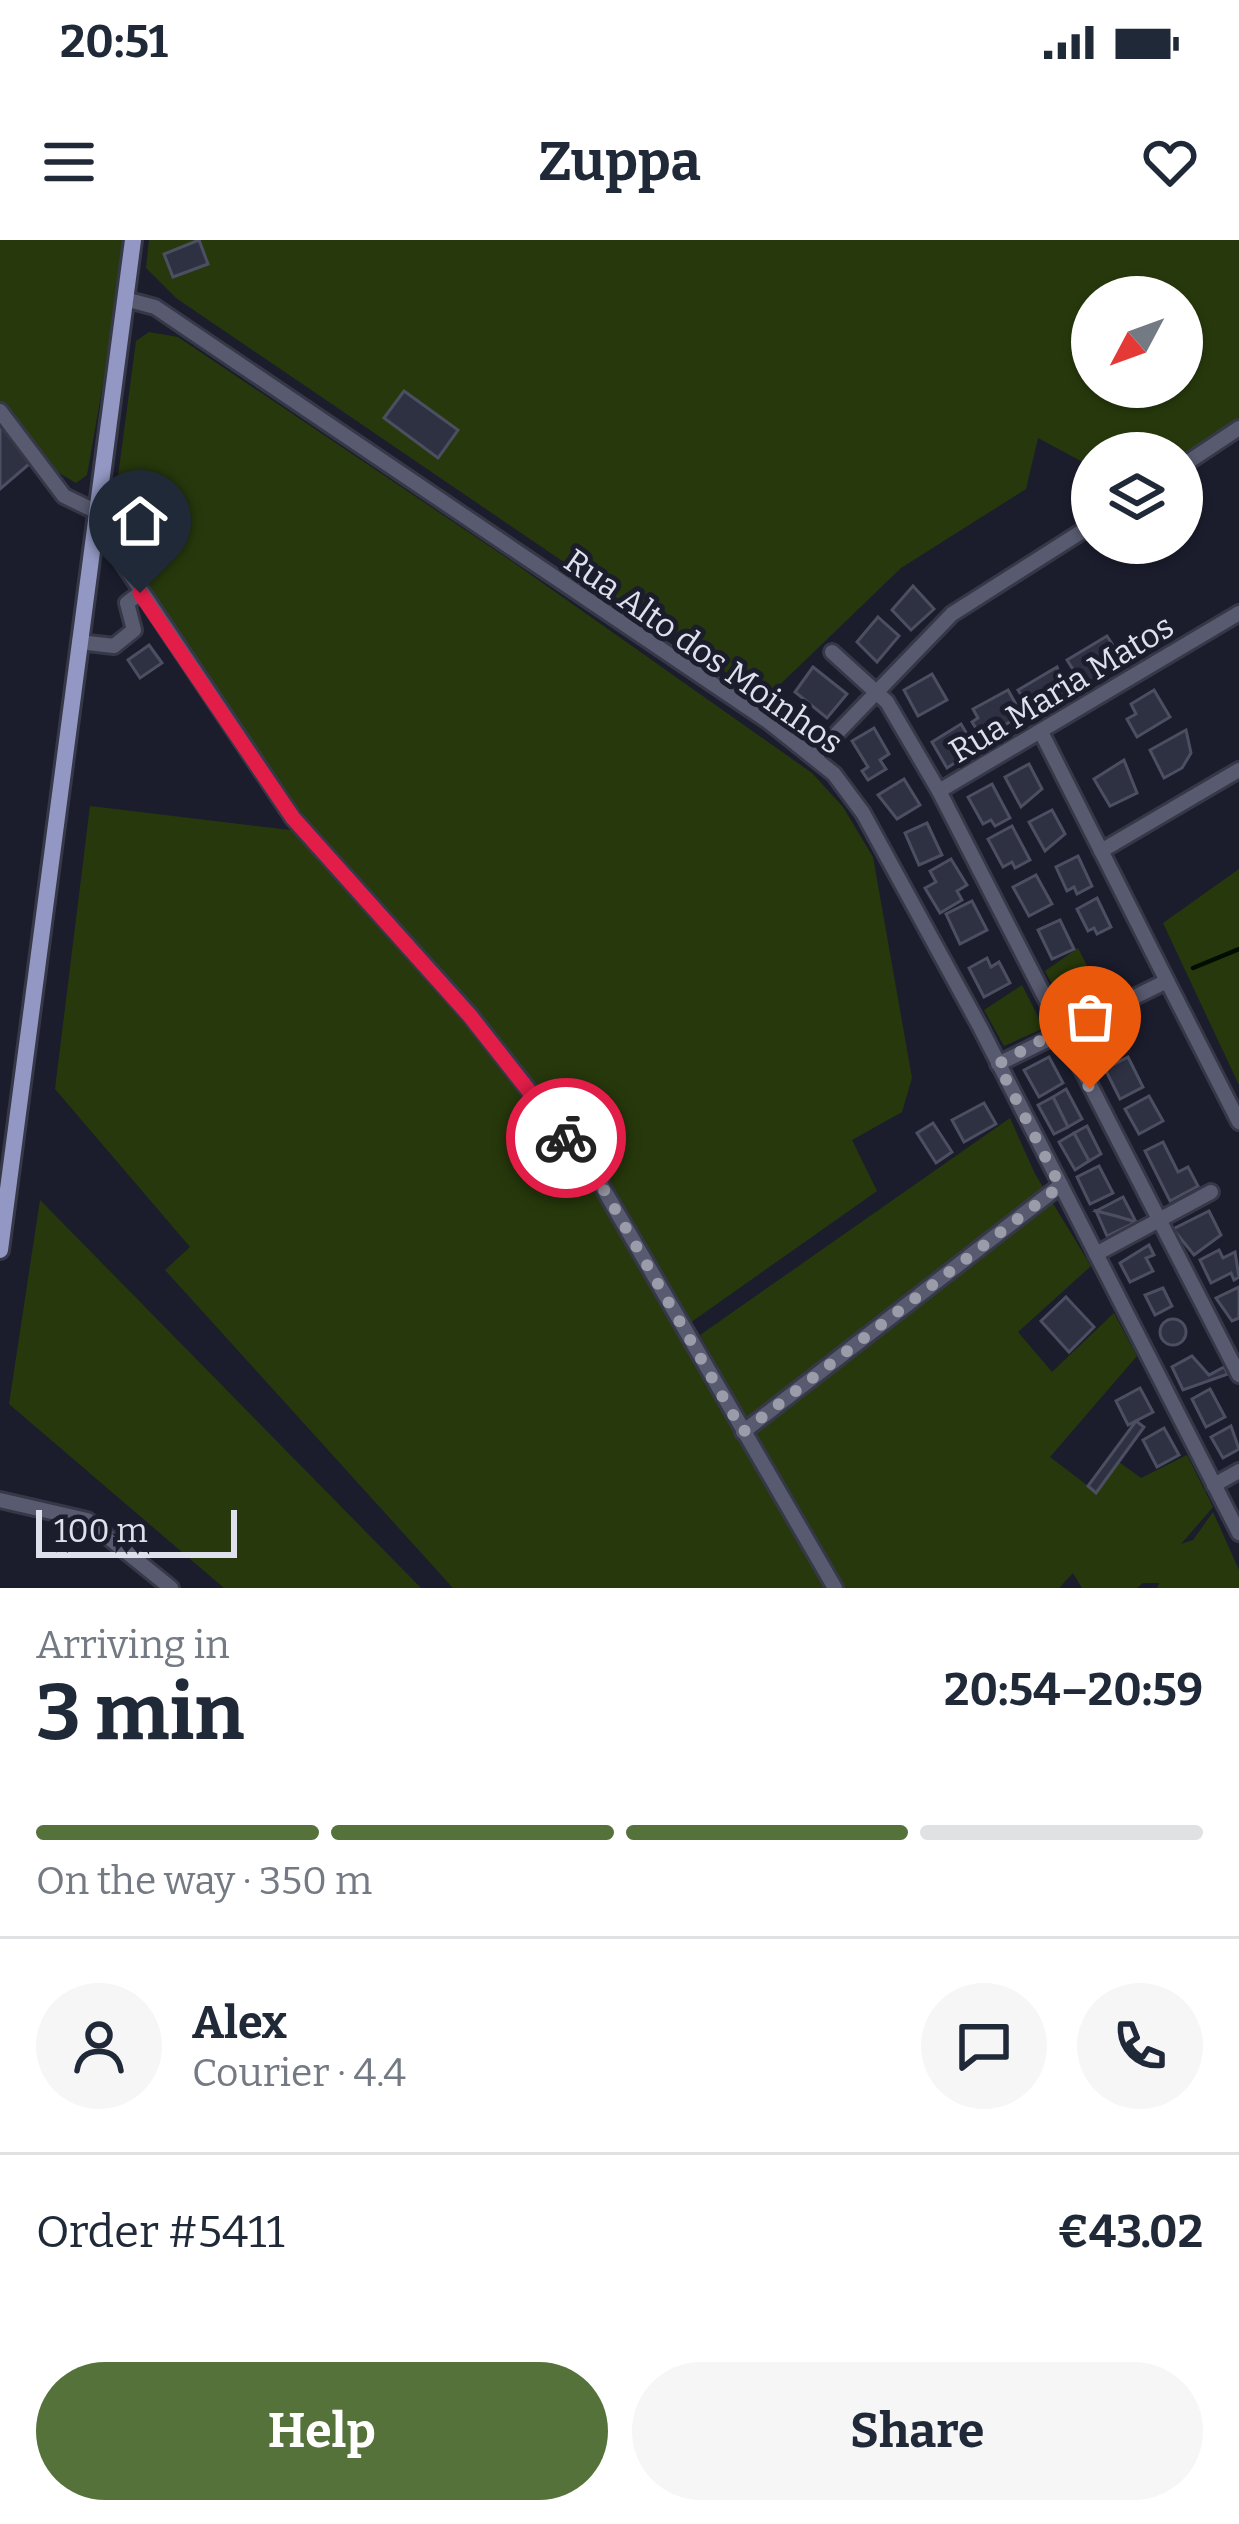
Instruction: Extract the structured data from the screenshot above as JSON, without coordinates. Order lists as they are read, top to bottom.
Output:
{
  "streets": {
    "street": ["Rua Alto dos Moinhos", "Rua Maria Matos"]
  },
  "scale_bar": "100 m",
  "north": "bottom left",
  "page": {
    "status": "20:51",
    "header": "Zuppa",
    "scale": "100 m",
    "heading": ["3 min", "Arriving in", "20:54–20:59"],
    "panel": [
      "Alex",
      "Courier · 4.4",
      "Order #5411",
      "€43.02"
    ],
    "bar": "On the way · 350 m",
    "buttons": ["Help", "Share"]
  }
}
